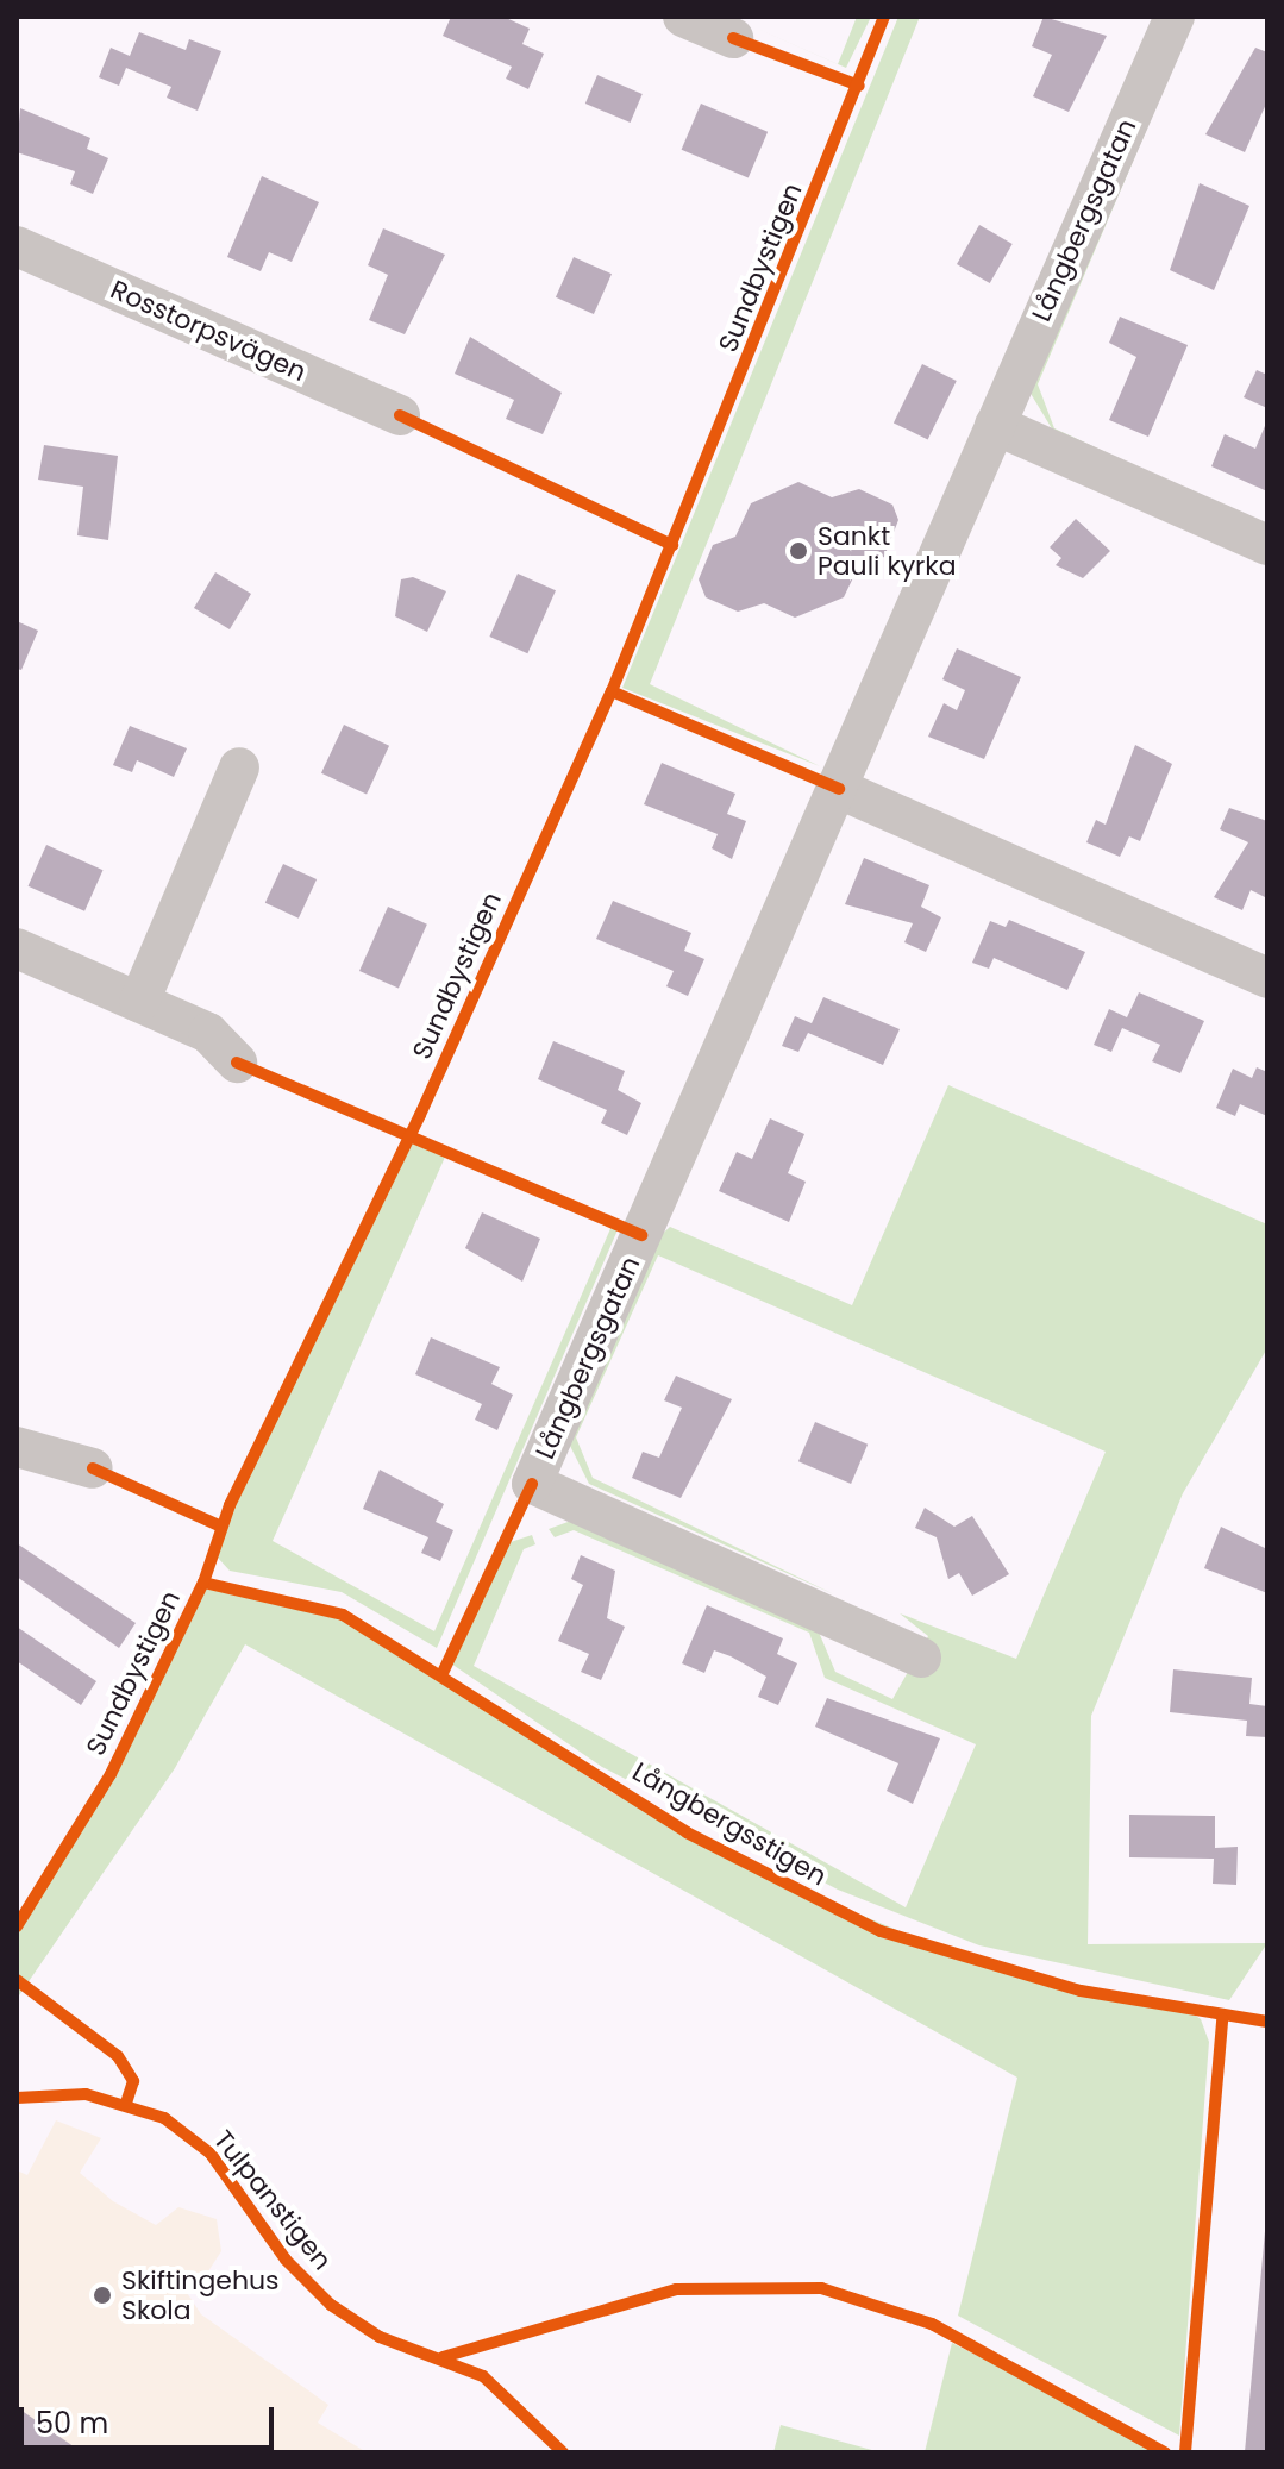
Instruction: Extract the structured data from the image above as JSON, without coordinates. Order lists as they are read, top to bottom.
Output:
{
  "streets": {
    "street": ["Långbergsgatan", "Rosstorpsvägen"],
    "cycle path": ["Sundbystigen", "Långbergsstigen", "Tulpanstigen"]
  },
  "places": ["Sankt Pauli kyrka", "Skiftingehus Skola"],
  "scale_bar": "50 m"
}
